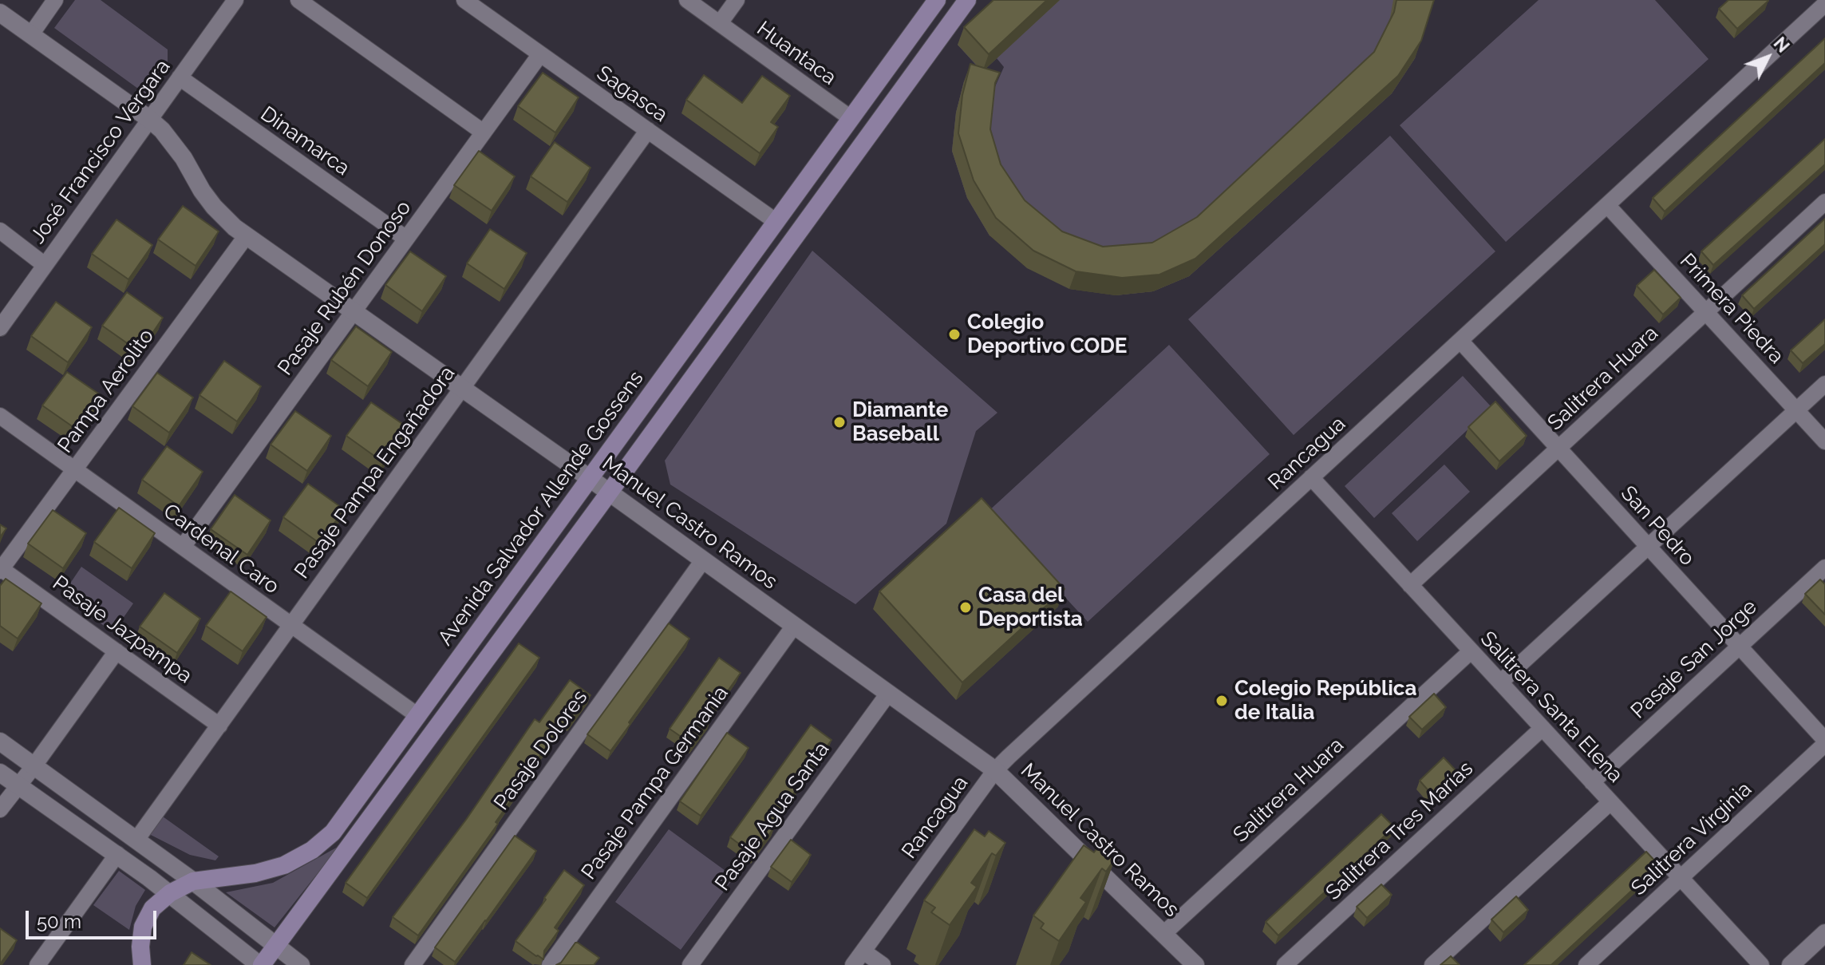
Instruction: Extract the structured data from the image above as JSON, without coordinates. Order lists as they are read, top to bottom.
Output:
{
  "streets": {
    "main road": ["Avenida Salvador Allende Gossens"],
    "street": [
      "Huantaca",
      "Sagasca",
      "Dinamarca",
      "José Francisco Vergara",
      "Pasaje Rubén Donoso",
      "Primera Piedra",
      "Salitrera Huara",
      "Pampa Aerolito",
      "Rancagua",
      "Pasaje Pampa Engañadora",
      "Manuel Castro Ramos",
      "San Pedro",
      "Cardenal Caro",
      "Pasaje Jazpampa",
      "Pasaje San Jorge",
      "Salitrera Santa Elena",
      "Pasaje Dolores",
      "Pasaje Pampa Germania",
      "Pasaje Agua Santa",
      "Salitrera Tres Marías",
      "Salitrera Virginia"
    ]
  },
  "crossings": [
    ["Huantaca", "Avenida Salvador Allende Gossens"],
    ["Sagasca", "Pasaje Rubén Donoso"],
    ["Sagasca", "Pasaje Pampa Engañadora"],
    ["Sagasca", "Avenida Salvador Allende Gossens"],
    ["Dinamarca", "José Francisco Vergara"],
    ["Dinamarca", "Pasaje Rubén Donoso"],
    ["José Francisco Vergara", "Manuel Castro Ramos"],
    ["Pasaje Rubén Donoso", "Manuel Castro Ramos"],
    ["Pasaje Rubén Donoso", "Cardenal Caro"],
    ["Primera Piedra", "Salitrera Huara"],
    ["Primera Piedra", "Rancagua"],
    ["Salitrera Huara", "Manuel Castro Ramos"],
    ["Salitrera Huara", "San Pedro"],
    ["Salitrera Huara", "Salitrera Santa Elena"],
    ["Pampa Aerolito", "Manuel Castro Ramos"],
    ["Pampa Aerolito", "Cardenal Caro"],
    ["Pampa Aerolito", "Pasaje Jazpampa"],
    ["Rancagua", "Manuel Castro Ramos"],
    ["Rancagua", "San Pedro"],
    ["Rancagua", "Salitrera Santa Elena"],
    ["Pasaje Pampa Engañadora", "Manuel Castro Ramos"],
    ["Pasaje Pampa Engañadora", "Cardenal Caro"],
    ["Pasaje Pampa Engañadora", "Pasaje Jazpampa"],
    ["Avenida Salvador Allende Gossens", "Manuel Castro Ramos"],
    ["Avenida Salvador Allende Gossens", "Cardenal Caro"],
    ["Manuel Castro Ramos", "Pasaje Dolores"],
    ["Manuel Castro Ramos", "Pasaje Pampa Germania"],
    ["Manuel Castro Ramos", "Pasaje Agua Santa"],
    ["San Pedro", "Pasaje San Jorge"],
    ["San Pedro", "Salitrera Virginia"],
    ["Pasaje San Jorge", "Salitrera Santa Elena"],
    ["Salitrera Santa Elena", "Salitrera Tres Marías"],
    ["Salitrera Santa Elena", "Salitrera Virginia"]
  ],
  "places": [
    "Colegio Deportivo CODE",
    "Diamante Baseball",
    "Casa del Deportista",
    "Colegio República de Italia"
  ],
  "scale_bar": "50 m",
  "north": "top right"
}
